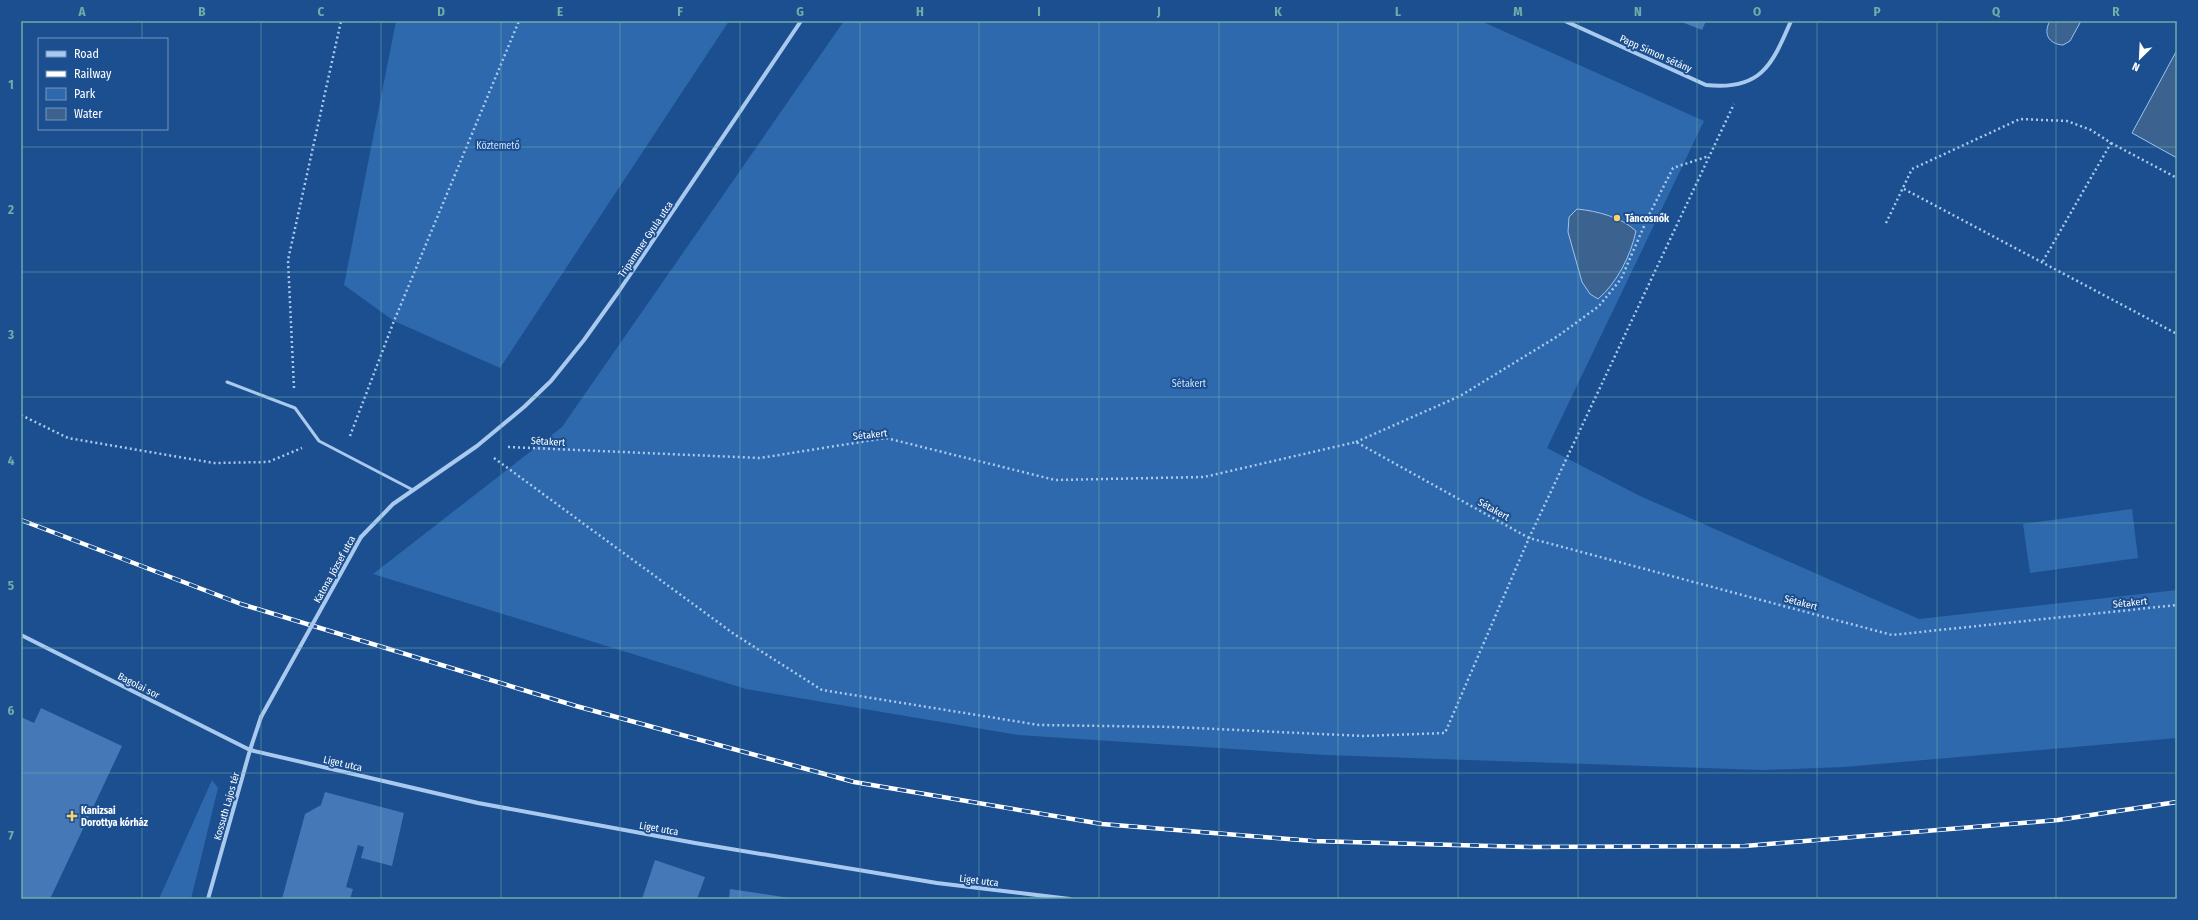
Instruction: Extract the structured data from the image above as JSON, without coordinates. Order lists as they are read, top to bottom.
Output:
{
  "streets": {
    "street": [
      "Papp Simon sétány",
      "Tripammer Gyula utca",
      "Katona József utca",
      "Bagolai sor",
      "Liget utca",
      "Kossuth Lajos tér"
    ],
    "path": ["Sétakert"]
  },
  "crossings": [
    ["Tripammer Gyula utca", "Sétakert"],
    ["Tripammer Gyula utca", "Katona József utca"],
    ["Sétakert", "Katona József utca"],
    ["Katona József utca", "Kossuth Lajos tér"],
    ["Bagolai sor", "Liget utca"],
    ["Bagolai sor", "Kossuth Lajos tér"],
    ["Liget utca", "Kossuth Lajos tér"]
  ],
  "parks": ["Köztemető", "Sétakert"],
  "places": {
    "other": ["Táncosnők"],
    "health": ["Kanizsai Dorottya kórház"]
  },
  "legend": [
    "Road",
    "Railway",
    "Park",
    "Water"
  ],
  "north": "bottom left",
  "grid": {
    "columns": [
      "A",
      "B",
      "C",
      "D",
      "E",
      "F",
      "G",
      "H",
      "I",
      "J",
      "K",
      "L",
      "M",
      "N",
      "O",
      "P",
      "Q",
      "R"
    ],
    "rows": [
      "1",
      "2",
      "3",
      "4",
      "5",
      "6",
      "7"
    ]
  }
}
